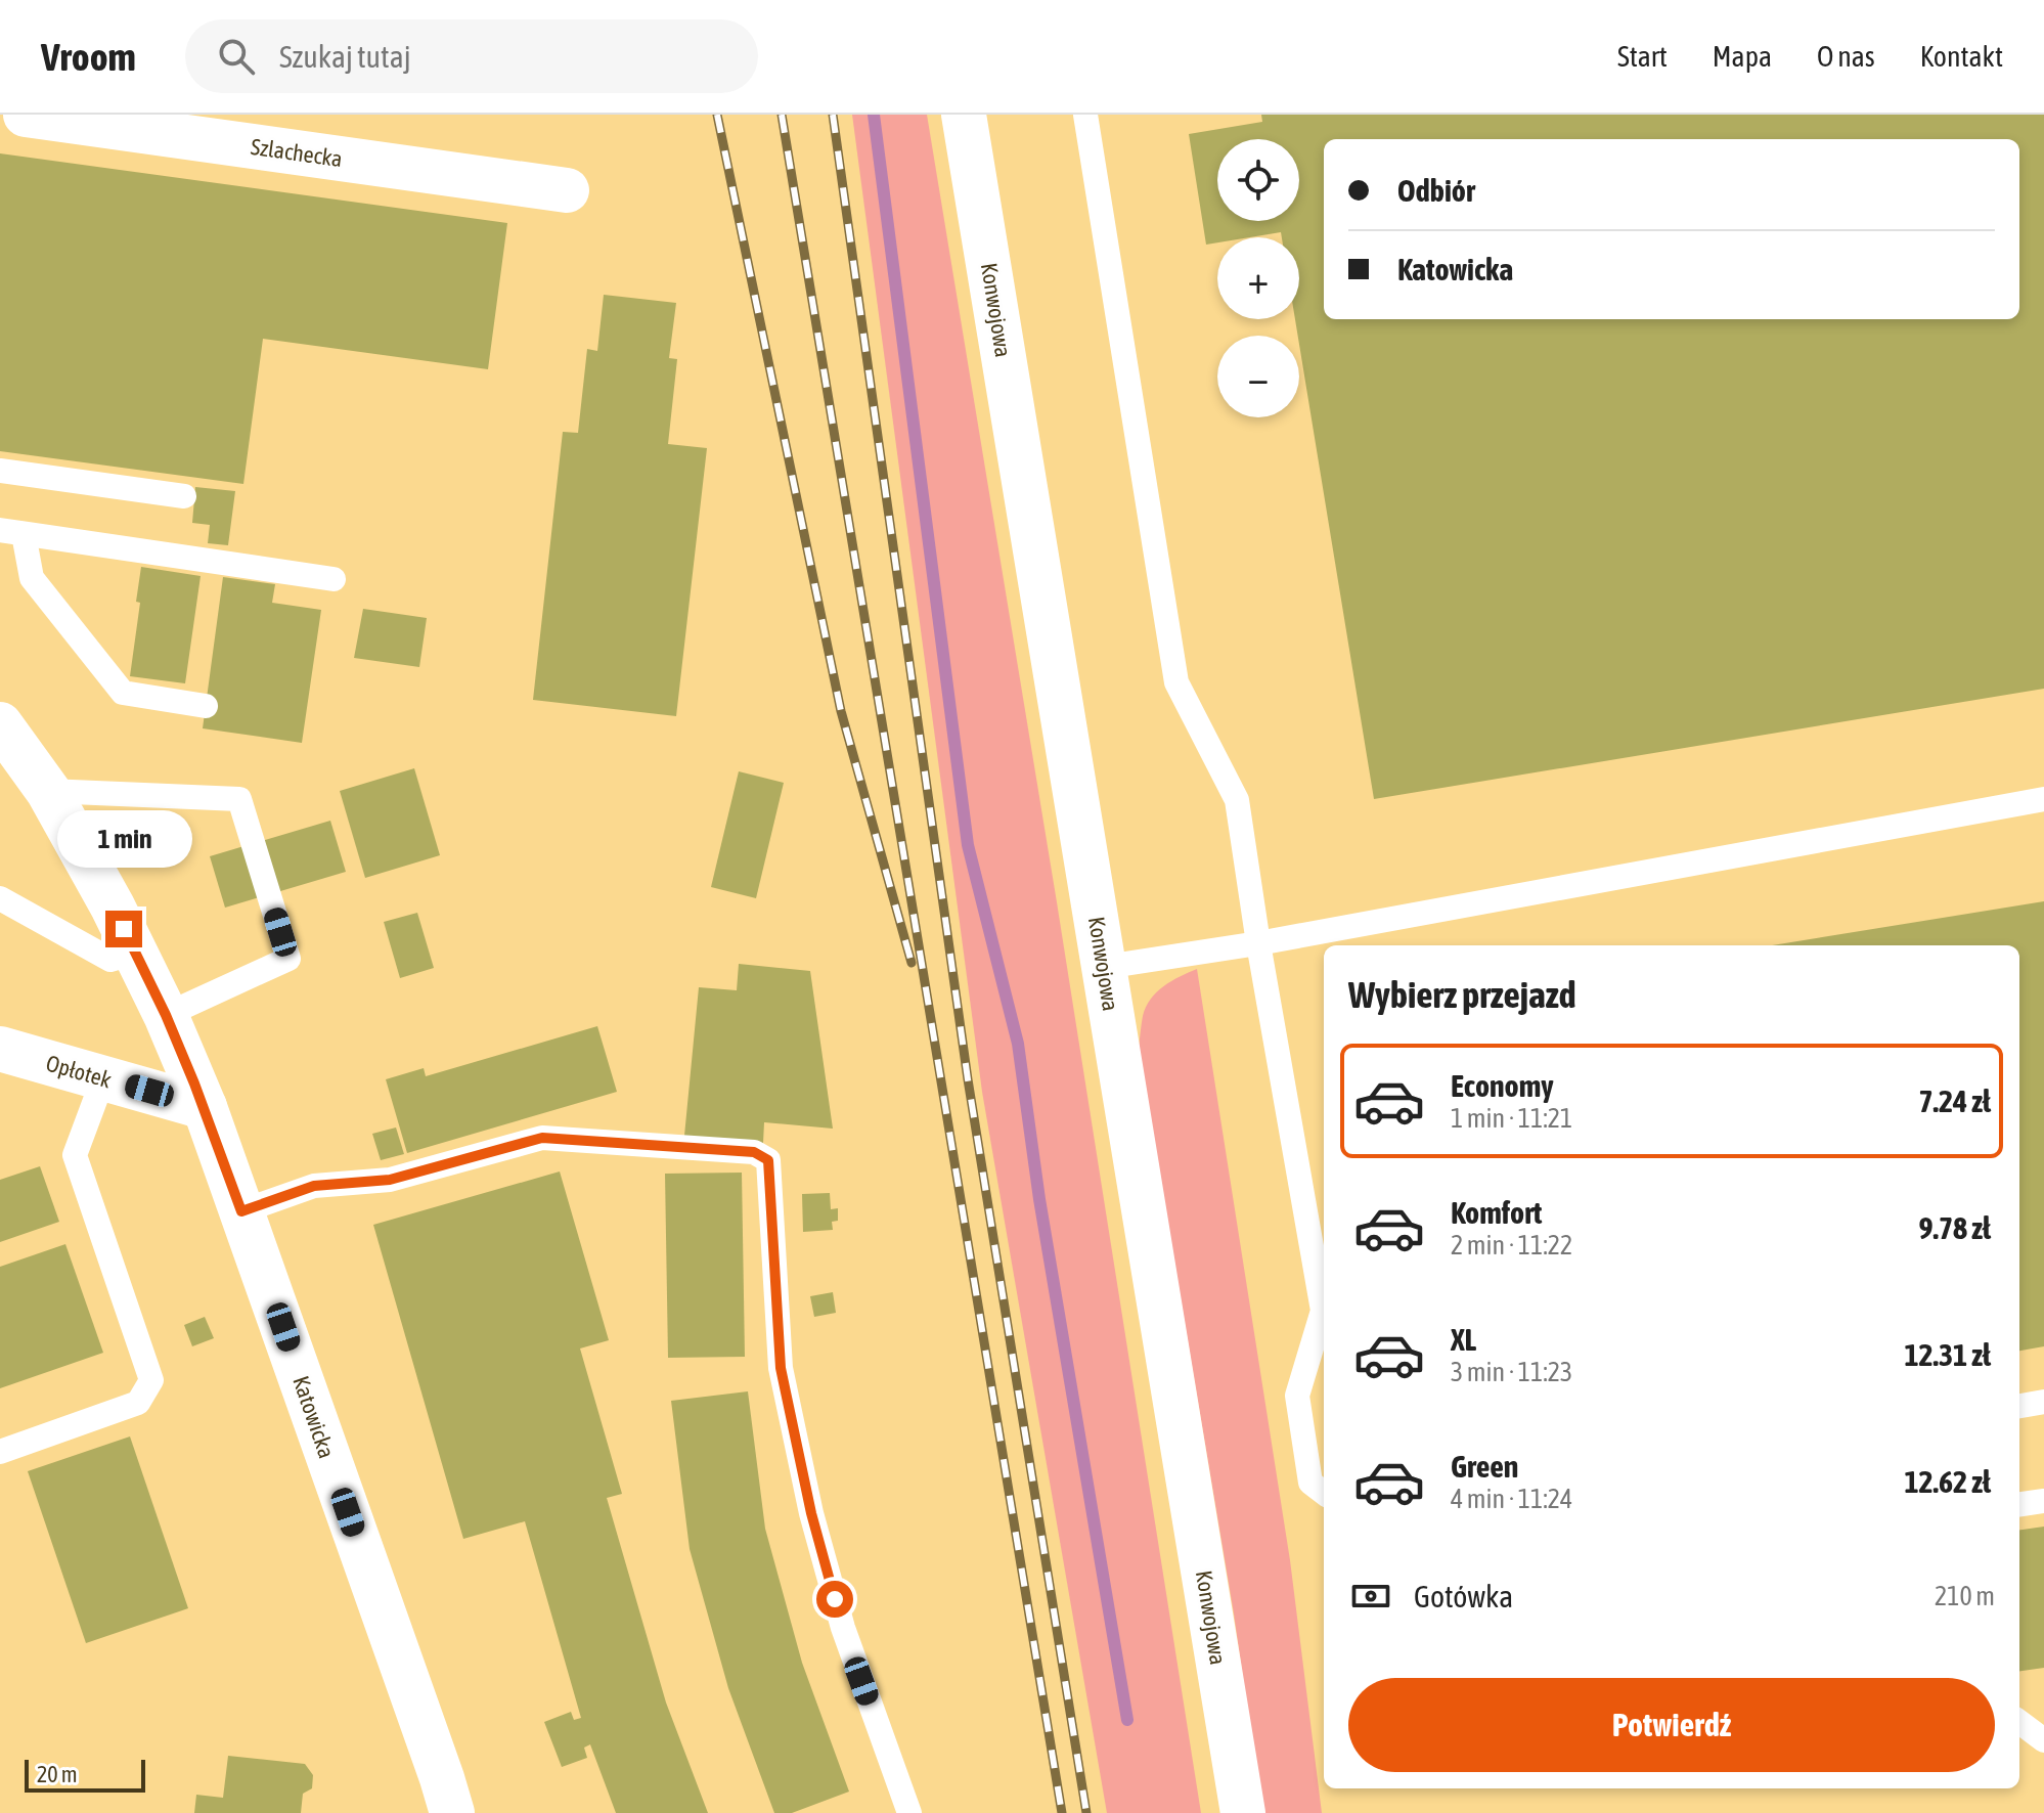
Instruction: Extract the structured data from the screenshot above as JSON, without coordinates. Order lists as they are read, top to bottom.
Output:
{
  "streets": {
    "street": [
      "Szlachecka",
      "Konwojowa",
      "Opłotek",
      "Katowicka"
    ]
  },
  "crossings": [
    ["Opłotek", "Katowicka"]
  ],
  "scale_bar": "20 m",
  "page": {
    "header": "Vroom",
    "search": "Szukaj tutaj",
    "nav": [
      "Start",
      "Mapa",
      "O nas",
      "Kontakt"
    ],
    "map_buttons": ["+", "−"],
    "banner": ["Odbiór", "Katowicka"],
    "bubble": "1 min",
    "heading": "Wybierz przejazd",
    "list": [
      {
        "name": "Economy",
        "note": "1 min · 11:21",
        "value": "7.24 zł"
      },
      {
        "name": "Komfort",
        "note": "2 min · 11:22",
        "value": "9.78 zł"
      },
      {
        "name": "XL",
        "note": "3 min · 11:23",
        "value": "12.31 zł"
      },
      {
        "name": "Green",
        "note": "4 min · 11:24",
        "value": "12.62 zł"
      }
    ],
    "pay": ["Gotówka", "210 m"],
    "buttons": "Potwierdź",
    "scale": "20 m"
  }
}
